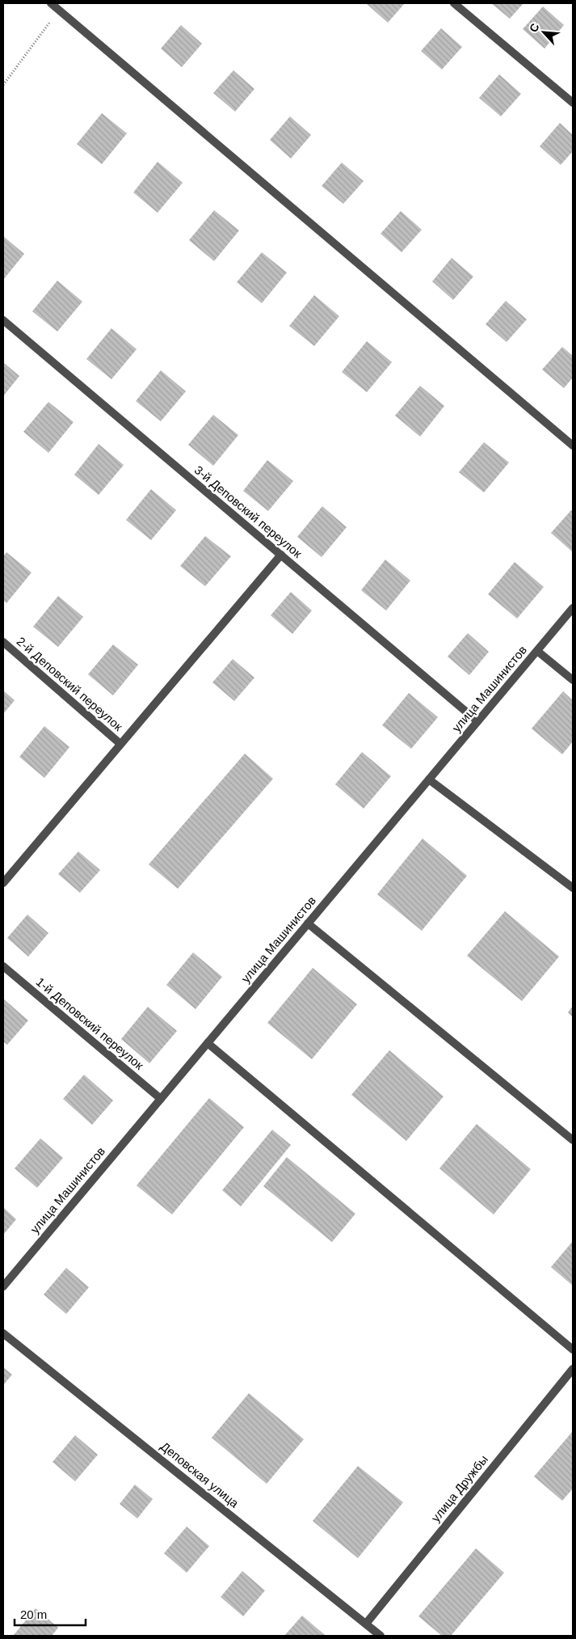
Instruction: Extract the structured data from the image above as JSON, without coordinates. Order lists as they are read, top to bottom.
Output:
{
  "streets": {
    "street": [
      "3-й Деповский переулок",
      "2-й Деповский переулок",
      "улица Машинистов",
      "1-й Деповский переулок",
      "Деповская улица",
      "улица Дружбы"
    ]
  },
  "crossings": [
    ["3-й Деповский переулок", "улица Машинистов"],
    ["улица Машинистов", "1-й Деповский переулок"],
    ["Деповская улица", "улица Дружбы"]
  ],
  "scale_bar": "20 m",
  "north": "top left"
}
